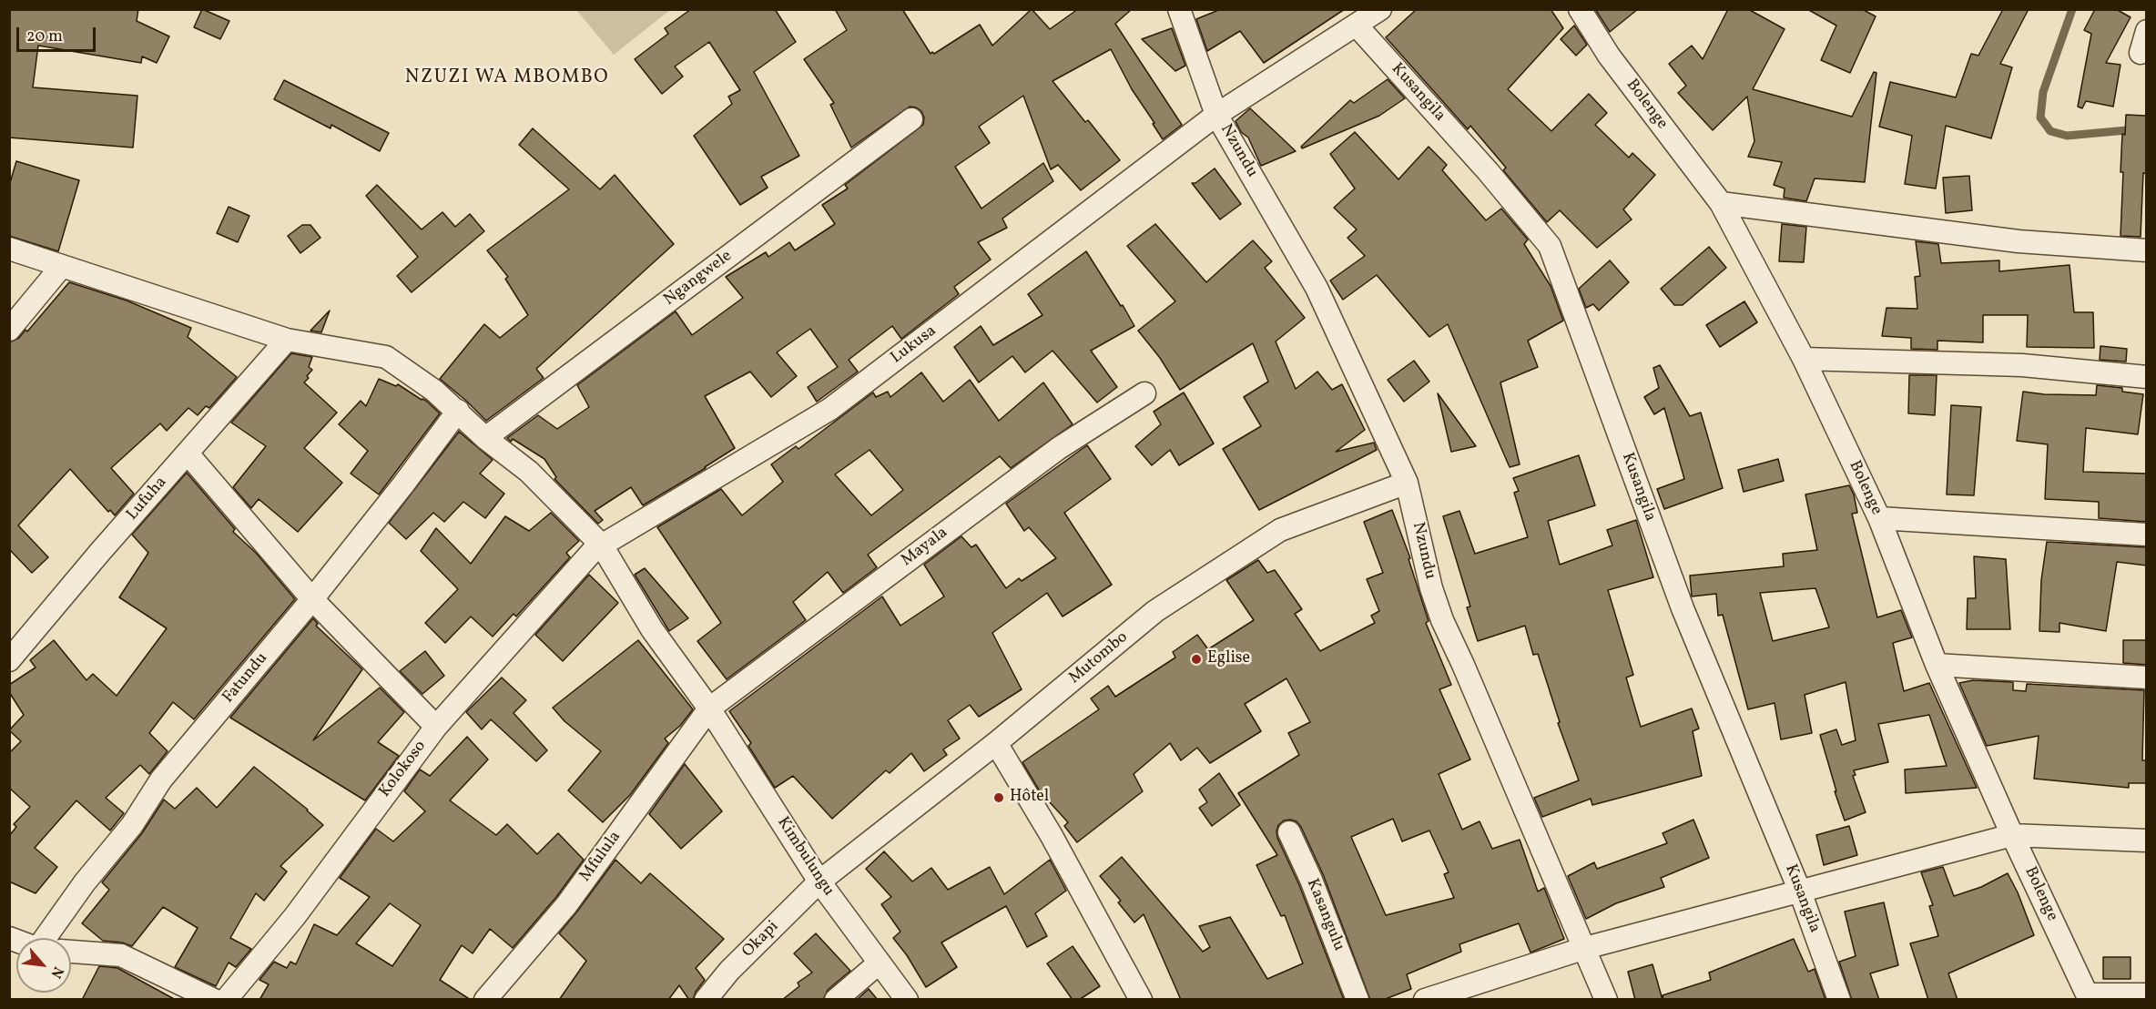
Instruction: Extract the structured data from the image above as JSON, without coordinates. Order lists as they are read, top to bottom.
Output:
{
  "streets": {
    "street": [
      "Kusangila",
      "Bolenge",
      "Nzundu",
      "Ngangwele",
      "Lukusa",
      "Lufuha",
      "Mayala",
      "Mutombo",
      "Fatundu",
      "Kolokoso",
      "Mfulula",
      "Kimbulungu",
      "Kasangulu",
      "Okapi"
    ]
  },
  "crossings": [
    ["Kusangila", "Lukusa"],
    ["Nzundu", "Lukusa"],
    ["Nzundu", "Mutombo"],
    ["Ngangwele", "Kimbulungu"],
    ["Lukusa", "Kolokoso"],
    ["Lukusa", "Kimbulungu"],
    ["Lufuha", "Kimbulungu"],
    ["Mayala", "Mfulula"],
    ["Mayala", "Kimbulungu"],
    ["Mutombo", "Kimbulungu"],
    ["Mutombo", "Okapi"],
    ["Fatundu", "Kimbulungu"],
    ["Kolokoso", "Kimbulungu"],
    ["Mfulula", "Kimbulungu"],
    ["Kimbulungu", "Okapi"]
  ],
  "districts": ["NZUZI WA MBOMBO"],
  "places": ["Eglise", "Hôtel"],
  "scale_bar": "20 m",
  "north": "bottom right"
}
